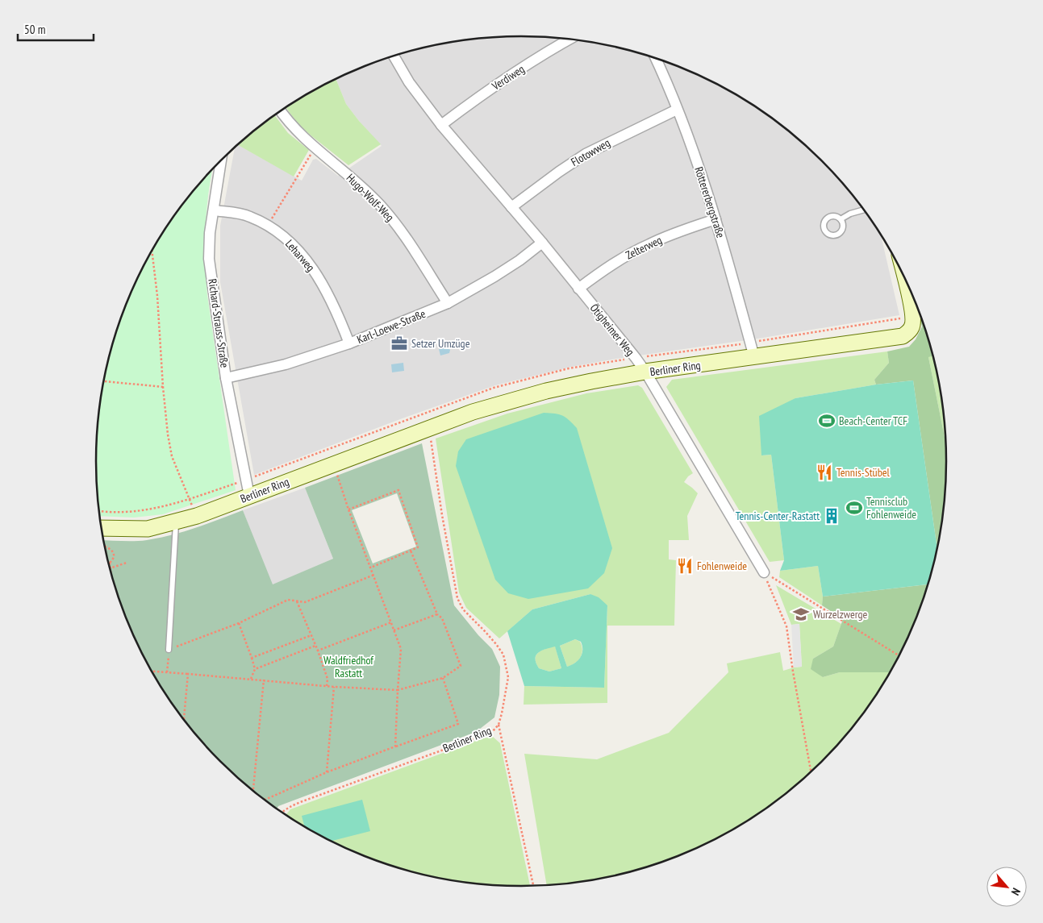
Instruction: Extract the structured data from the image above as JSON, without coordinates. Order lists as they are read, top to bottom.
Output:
{
  "streets": {
    "street": [
      "Verdiweg",
      "Flotowweg",
      "Hugo-Wolf-Weg",
      "Röttererbergstraße",
      "Zelterweg",
      "Leharweg",
      "Richard-Strauss-Straße",
      "Karl-Loewe-Straße",
      "Ötigheimer Weg",
      "Berliner Ring"
    ]
  },
  "crossings": [
    ["Verdiweg", "Ötigheimer Weg"],
    ["Flotowweg", "Röttererbergstraße"],
    ["Flotowweg", "Ötigheimer Weg"],
    ["Hugo-Wolf-Weg", "Karl-Loewe-Straße"],
    ["Röttererbergstraße", "Zelterweg"],
    ["Röttererbergstraße", "Berliner Ring"],
    ["Zelterweg", "Ötigheimer Weg"],
    ["Leharweg", "Richard-Strauss-Straße"],
    ["Leharweg", "Karl-Loewe-Straße"],
    ["Richard-Strauss-Straße", "Karl-Loewe-Straße"],
    ["Richard-Strauss-Straße", "Berliner Ring"],
    ["Karl-Loewe-Straße", "Ötigheimer Weg"],
    ["Ötigheimer Weg", "Berliner Ring"]
  ],
  "parks": ["Waldfriedhof Rastatt"],
  "places": {
    "office": ["Setzer Umzüge"],
    "sports": ["Beach-Center TCF", "Tennisclub Fohlenweide"],
    "restaurant": ["Tennis-Stübel", "Fohlenweide"],
    "building": ["Tennis-Center-Rastatt"],
    "school or university": ["Wurzelzwerge"]
  },
  "scale_bar": "50 m",
  "north": "bottom right"
}
